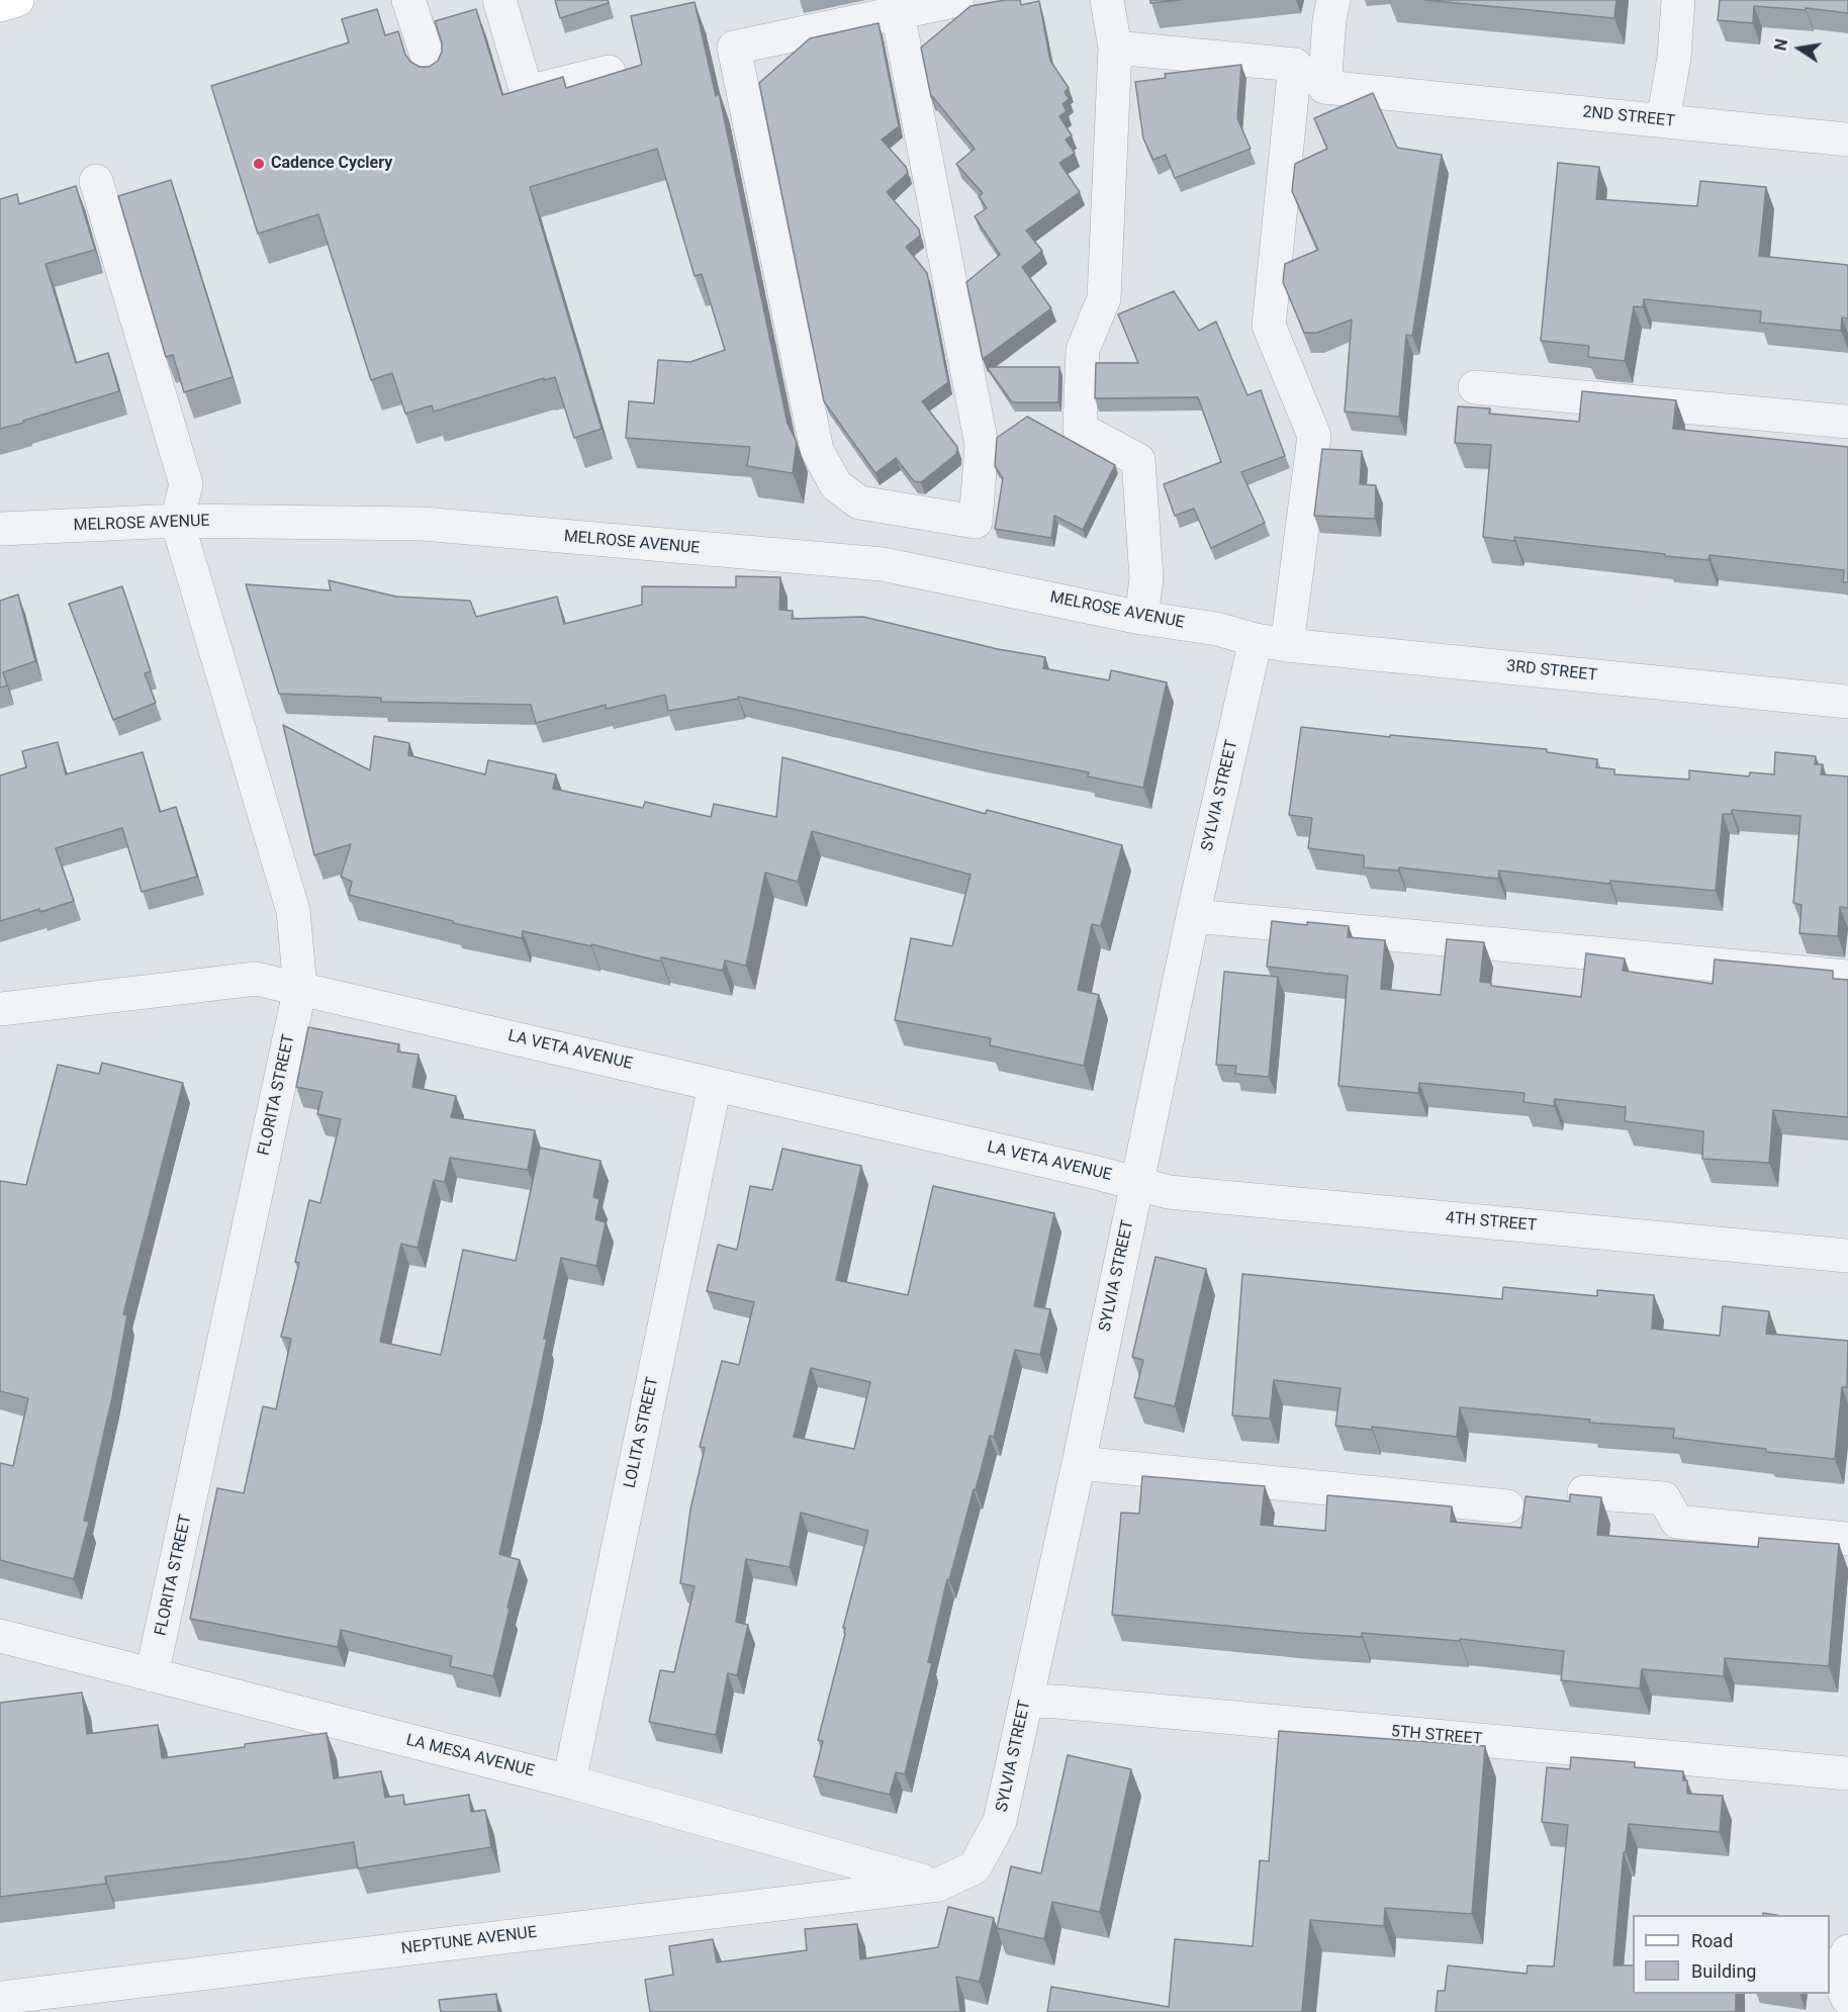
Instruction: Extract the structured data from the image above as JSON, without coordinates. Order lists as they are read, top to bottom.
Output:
{
  "streets": {
    "street": [
      "2ND STREET",
      "MELROSE AVENUE",
      "3RD STREET",
      "SYLVIA STREET",
      "LA VETA AVENUE",
      "FLORITA STREET",
      "4TH STREET",
      "LOLITA STREET",
      "5TH STREET",
      "LA MESA AVENUE",
      "NEPTUNE AVENUE"
    ]
  },
  "crossings": [
    ["MELROSE AVENUE", "3RD STREET"],
    ["MELROSE AVENUE", "SYLVIA STREET"],
    ["MELROSE AVENUE", "FLORITA STREET"],
    ["3RD STREET", "SYLVIA STREET"],
    ["SYLVIA STREET", "LA VETA AVENUE"],
    ["SYLVIA STREET", "4TH STREET"],
    ["SYLVIA STREET", "5TH STREET"],
    ["SYLVIA STREET", "LA MESA AVENUE"],
    ["SYLVIA STREET", "NEPTUNE AVENUE"],
    ["LA VETA AVENUE", "FLORITA STREET"],
    ["LA VETA AVENUE", "4TH STREET"],
    ["LA VETA AVENUE", "LOLITA STREET"],
    ["FLORITA STREET", "LA MESA AVENUE"],
    ["LOLITA STREET", "LA MESA AVENUE"],
    ["LA MESA AVENUE", "NEPTUNE AVENUE"]
  ],
  "places": ["Cadence Cyclery"],
  "legend": ["Road", "Building"],
  "north": "left"
}
